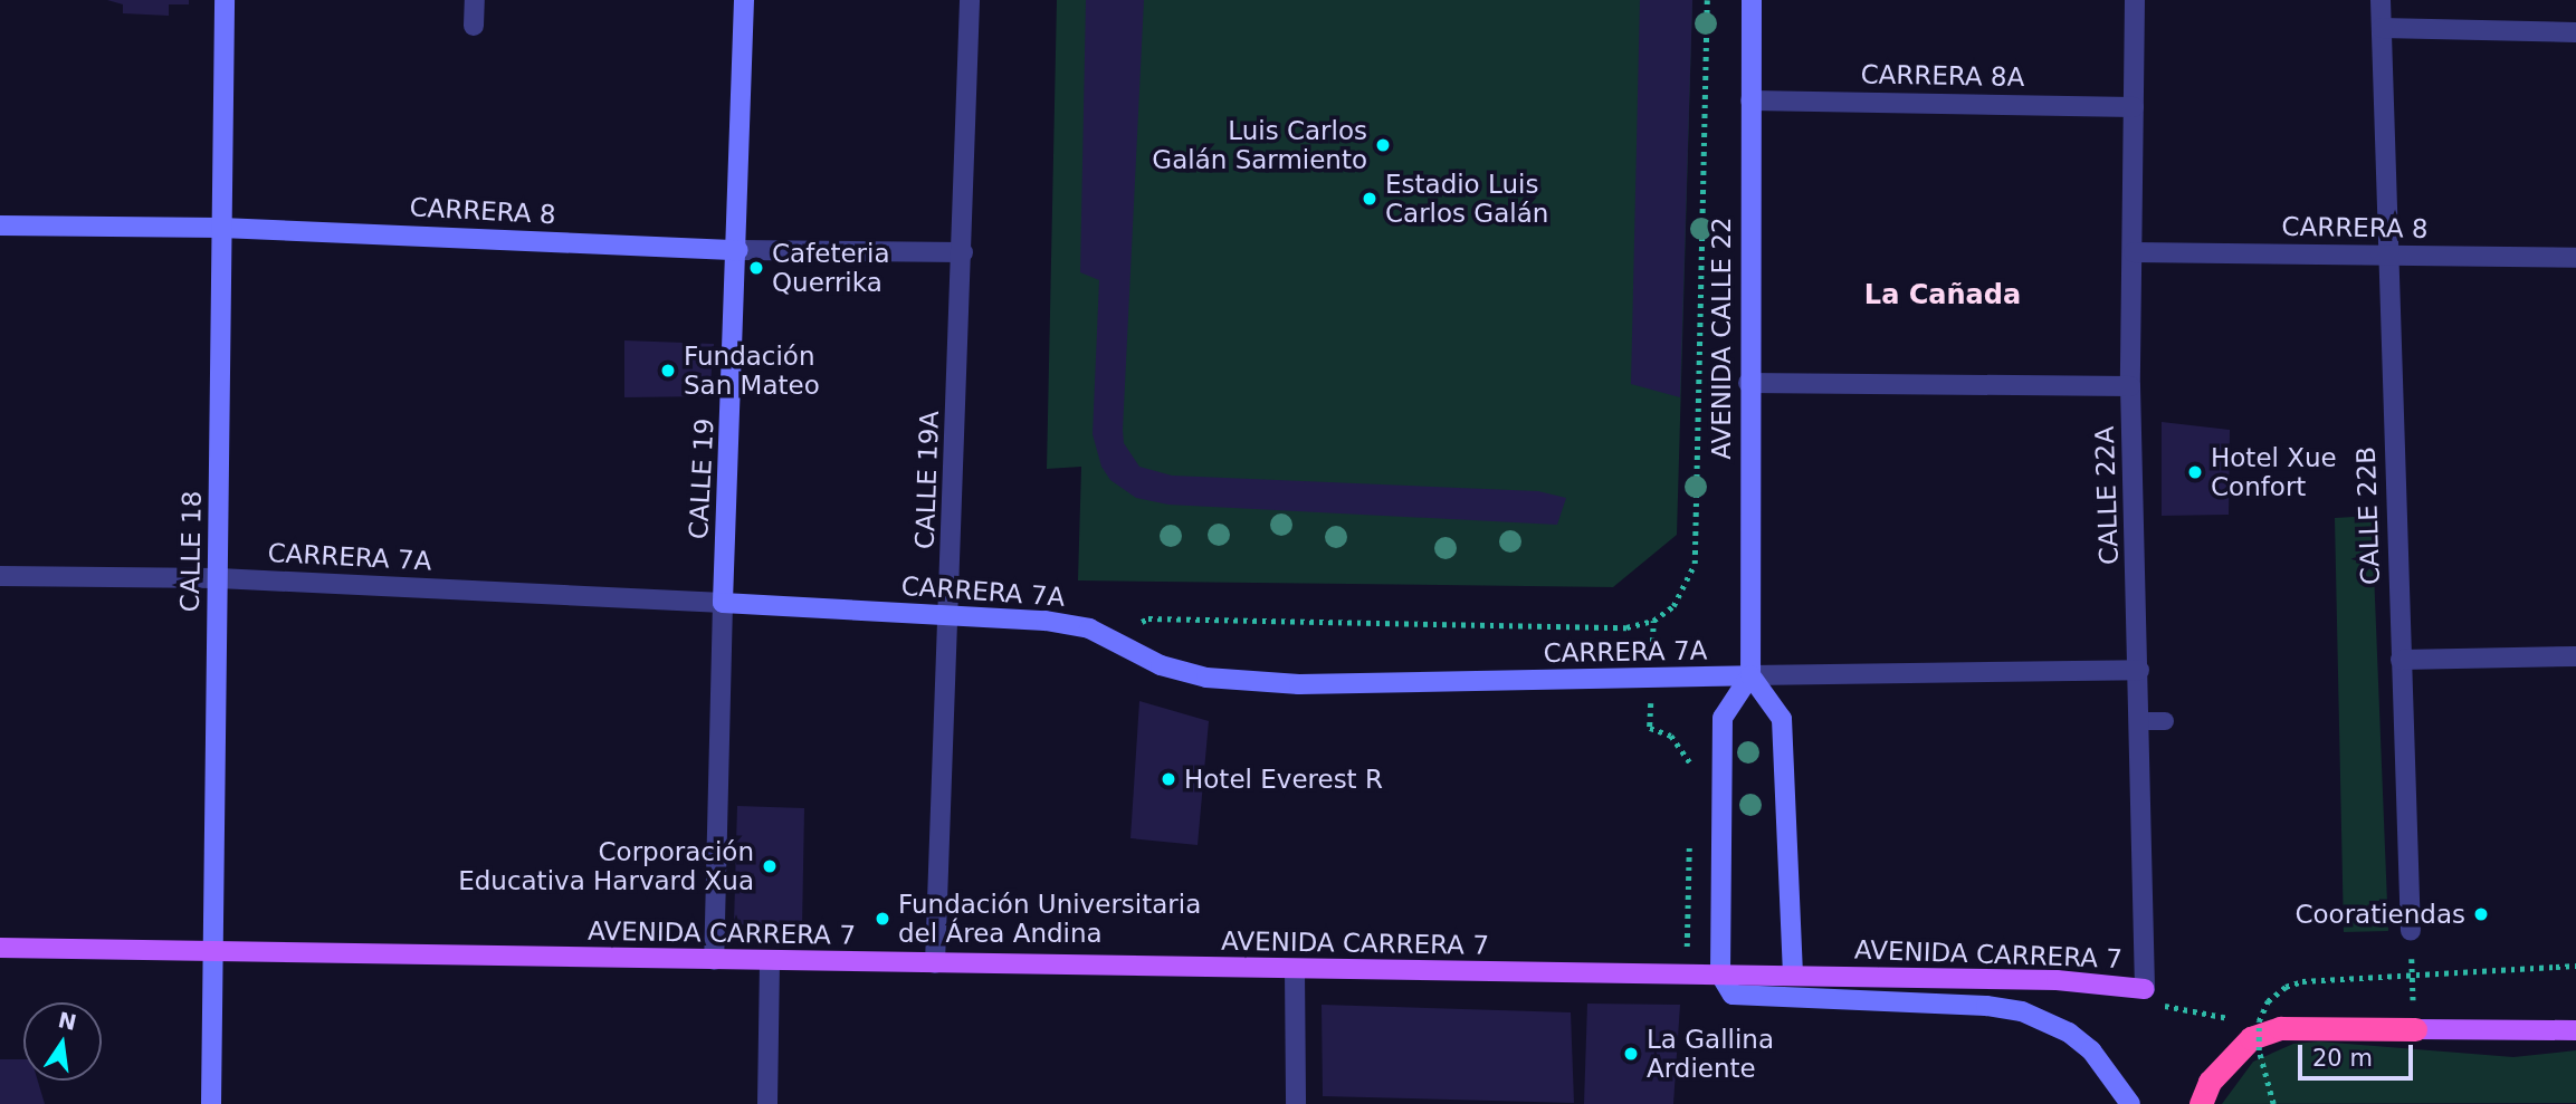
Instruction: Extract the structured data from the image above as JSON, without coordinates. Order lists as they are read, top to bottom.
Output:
{
  "streets": {
    "main road": [
      "CARRERA 8",
      "AVENIDA CALLE 22",
      "CALLE 19",
      "CALLE 18",
      "CARRERA 7A",
      "AVENIDA CARRERA 7"
    ],
    "street": [
      "CARRERA 8A",
      "CALLE 19A",
      "CALLE 22A",
      "CALLE 22B"
    ]
  },
  "crossings": [
    ["CARRERA 8A", "AVENIDA CALLE 22"],
    ["CARRERA 8A", "CALLE 22A"],
    ["CARRERA 8", "CALLE 19"],
    ["CARRERA 8", "CALLE 19A"],
    ["CARRERA 8", "CALLE 22A"],
    ["CARRERA 8", "CALLE 22B"],
    ["CARRERA 8", "CALLE 18"],
    ["AVENIDA CALLE 22", "CARRERA 7A"],
    ["CALLE 19", "CARRERA 7A"],
    ["CALLE 19", "AVENIDA CARRERA 7"],
    ["CALLE 19A", "CARRERA 7A"],
    ["CALLE 19A", "AVENIDA CARRERA 7"],
    ["CALLE 22A", "CARRERA 7A"],
    ["CALLE 22A", "AVENIDA CARRERA 7"],
    ["CALLE 18", "CARRERA 7A"],
    ["CALLE 18", "AVENIDA CARRERA 7"]
  ],
  "districts": ["La Cañada"],
  "places": [
    "Luis Carlos Galán Sarmiento",
    "Estadio Luis Carlos Galán",
    "Cafeteria Querrika",
    "Fundación San Mateo",
    "Hotel Xue Confort",
    "Hotel Everest R",
    "Corporación Educativa Harvard Xua",
    "Cooratiendas",
    "Fundación Universitaria del Área Andina",
    "La Gallina Ardiente"
  ],
  "scale_bar": "20 m",
  "north": "top"
}
